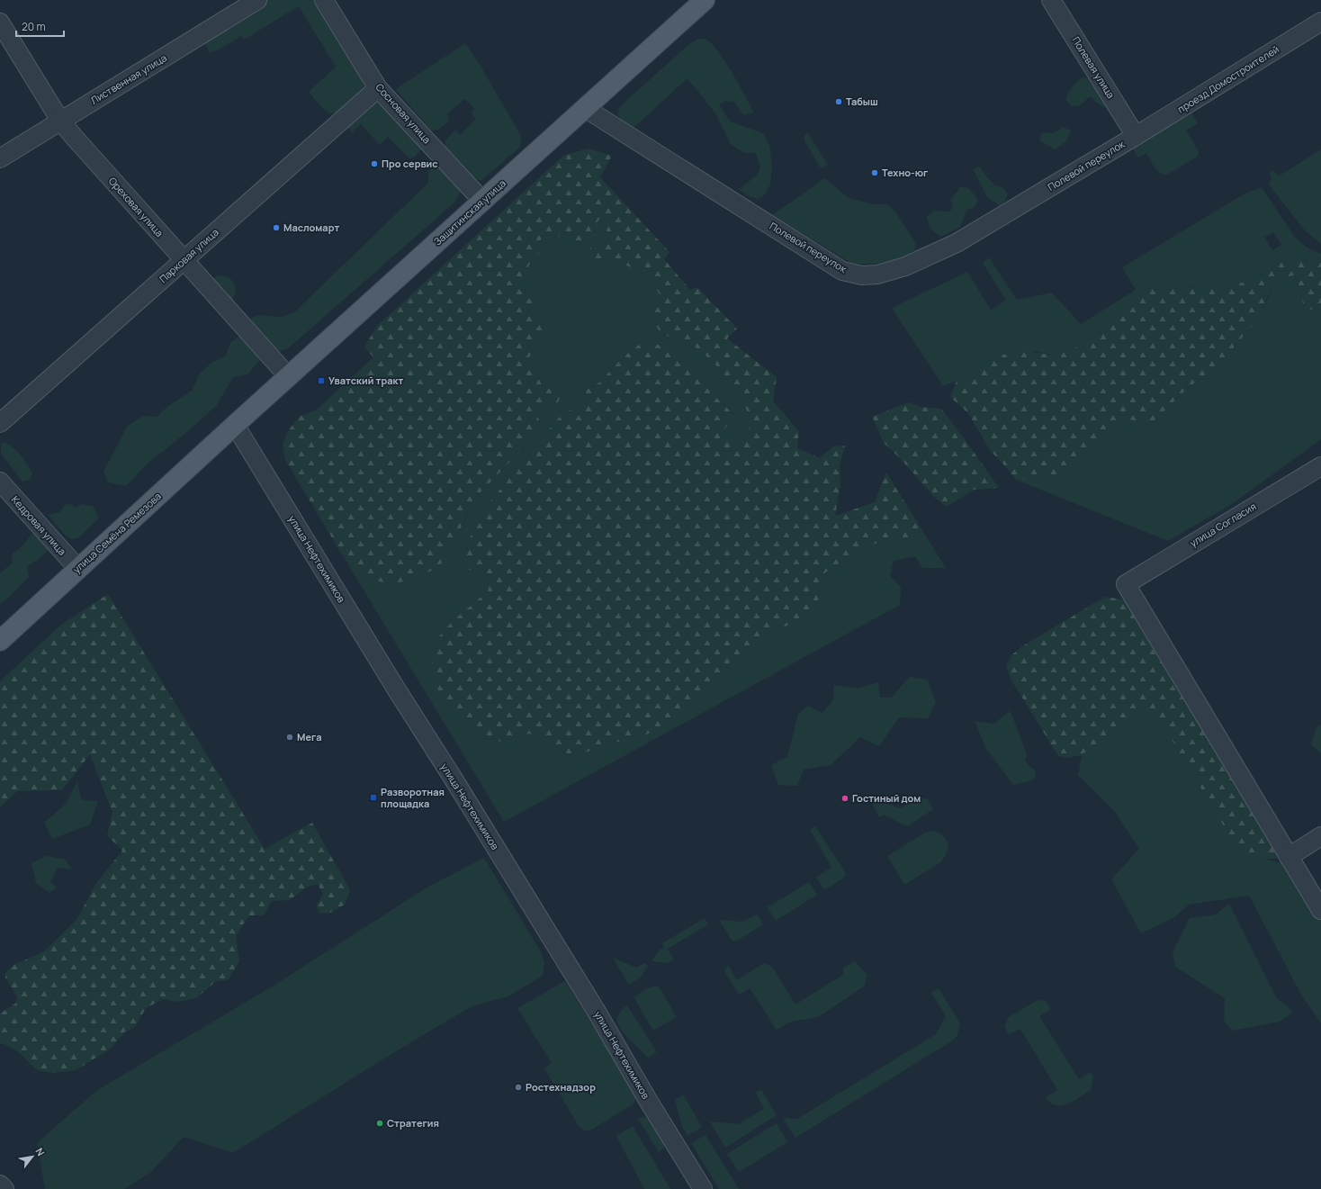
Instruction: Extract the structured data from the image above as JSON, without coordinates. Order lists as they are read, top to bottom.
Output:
{
  "streets": {
    "main road": ["Защитинская улица", "улица Семёна Ремезова"],
    "street": [
      "Полевая улица",
      "Лиственная улица",
      "проезд Домостроителей",
      "Сосновая улица",
      "Полевой переулок",
      "Ореховая улица",
      "Парковая улица",
      "улица Согласия",
      "Кедровая улица",
      "улица Нефтехимиков"
    ]
  },
  "crossings": [
    ["Полевая улица", "проезд Домостроителей"],
    ["Полевая улица", "Полевой переулок"],
    ["Лиственная улица", "Ореховая улица"],
    ["проезд Домостроителей", "Полевой переулок"],
    ["Сосновая улица", "Защитинская улица"],
    ["Сосновая улица", "Парковая улица"],
    ["Полевой переулок", "Защитинская улица"],
    ["Ореховая улица", "Защитинская улица"],
    ["Ореховая улица", "Парковая улица"],
    ["Защитинская улица", "улица Семёна Ремезова"],
    ["Защитинская улица", "улица Нефтехимиков"],
    ["Кедровая улица", "улица Семёна Ремезова"],
    ["улица Семёна Ремезова", "улица Нефтехимиков"]
  ],
  "places": {
    "other": [
      "Табыш",
      "Про сервис",
      "Техно-юг",
      "Масломарт",
      "Мега",
      "Гостиный дом",
      "Ростехнадзор",
      "Стратегия"
    ],
    "transit": ["Уватский тракт", "Разворотная площадка"]
  },
  "scale_bar": "20 m",
  "north": "top right"
}
